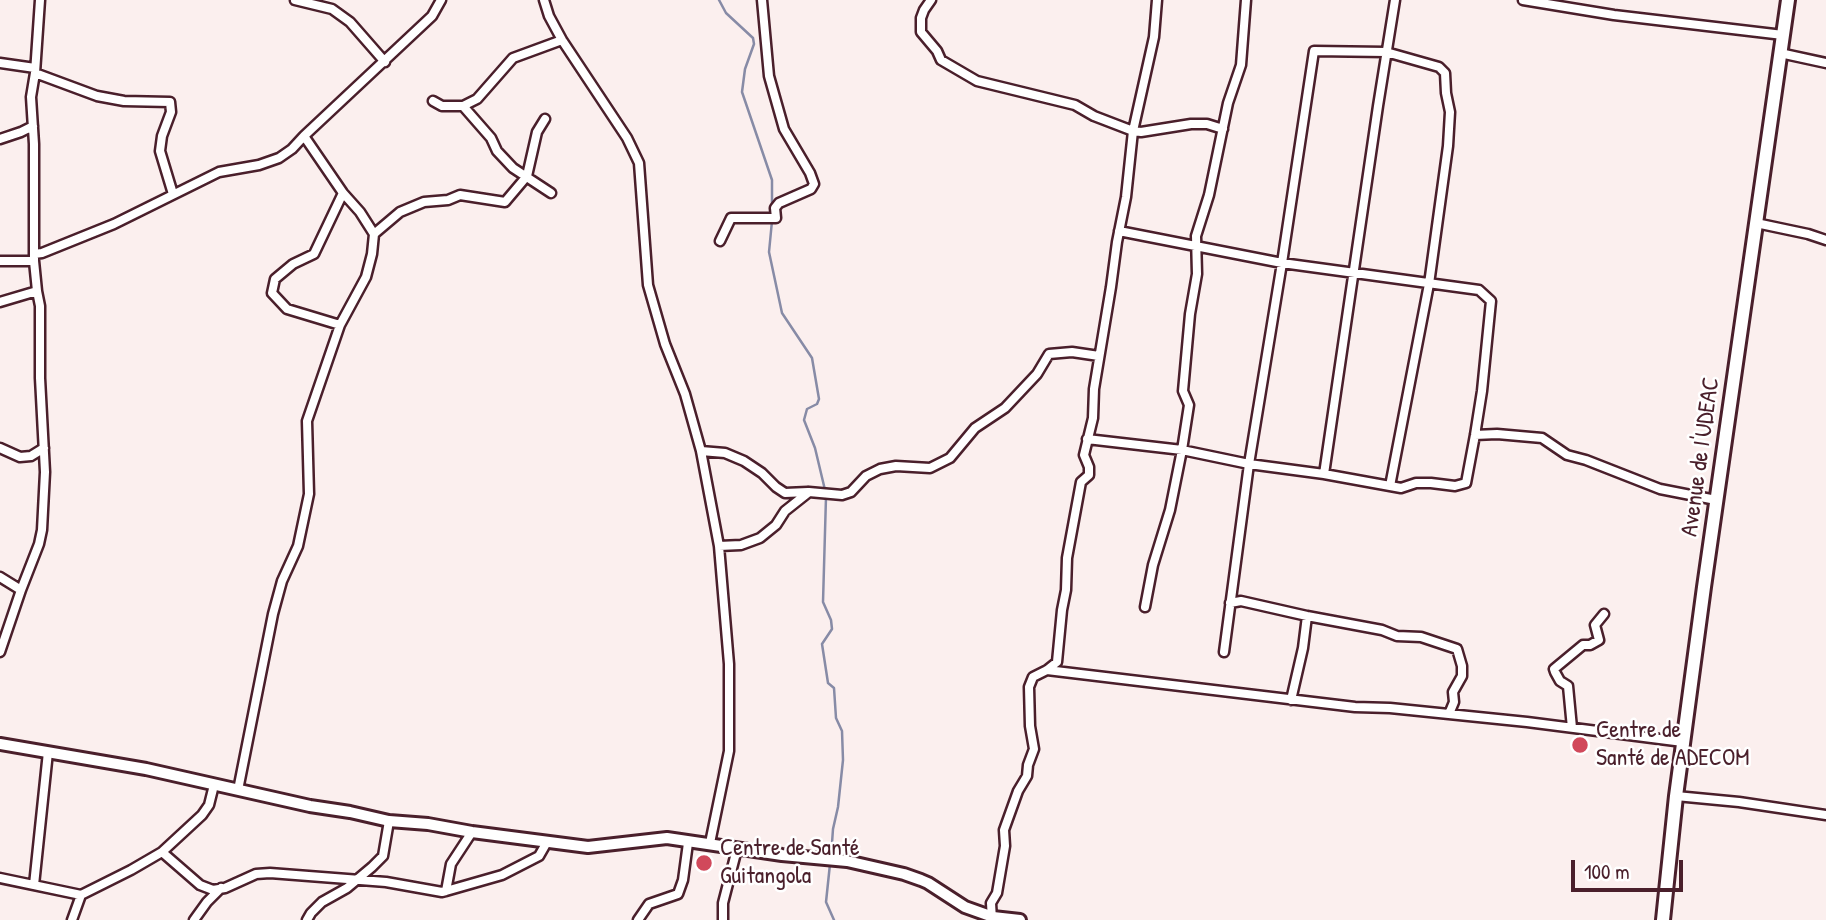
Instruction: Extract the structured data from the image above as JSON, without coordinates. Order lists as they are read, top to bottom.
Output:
{
  "streets": {
    "main road": ["Avenue de I'UDEAC"]
  },
  "places": ["Centre de Santé de ADECOM", "Centre de Santé Guitangola"],
  "scale_bar": "100 m"
}
